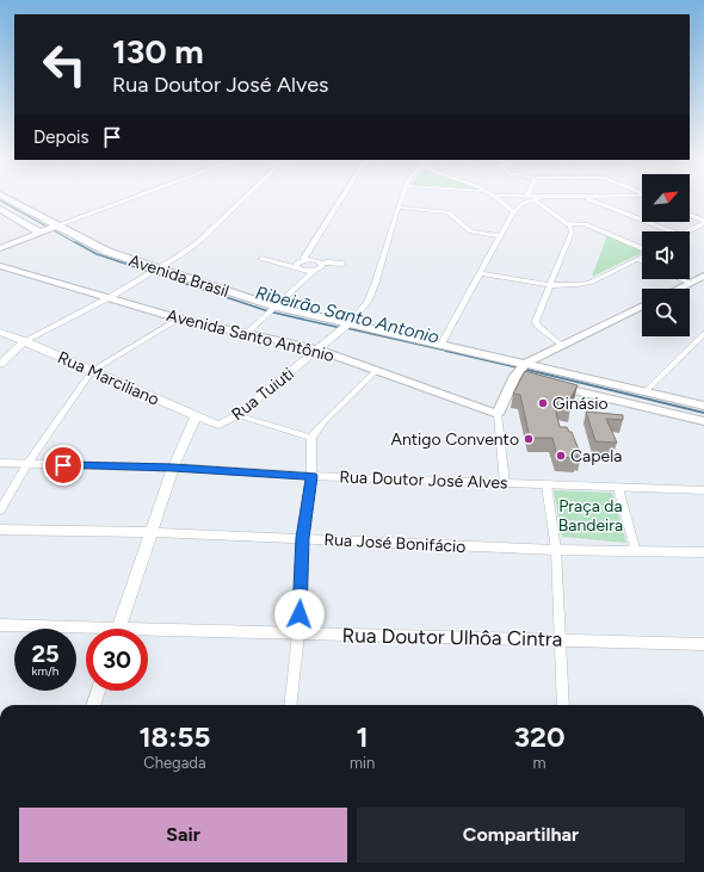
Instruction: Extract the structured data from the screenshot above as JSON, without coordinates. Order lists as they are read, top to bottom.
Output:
{
  "streets": {
    "main road": ["Avenida Brasil", "Avenida Santo Antônio"],
    "street": [
      "Rua Marciliano",
      "Rua Tuiuti",
      "Rua Doutor José Alves",
      "Rua José Bonifácio",
      "Rua Doutor Ulhôa Cintra"
    ]
  },
  "crossings": [
    ["Avenida Brasil", "Rua Tuiuti"],
    ["Avenida Santo Antônio", "Rua Tuiuti"],
    ["Rua Marciliano", "Rua Tuiuti"]
  ],
  "water": ["Ribeirão Santo Antonio"],
  "parks": ["Praça da Bandeira"],
  "places": ["Ginásio", "Antigo Convento", "Capela"],
  "north": "top right",
  "page": {
    "turn": ["130 m", "Rua Doutor José Alves"],
    "then": "Depois",
    "speed": "25 km/h",
    "limit": "30",
    "eta": [
      "18:55",
      "Chegada",
      "1",
      "min",
      "320",
      "m"
    ],
    "buttons": ["Sair", "Compartilhar"]
  }
}
